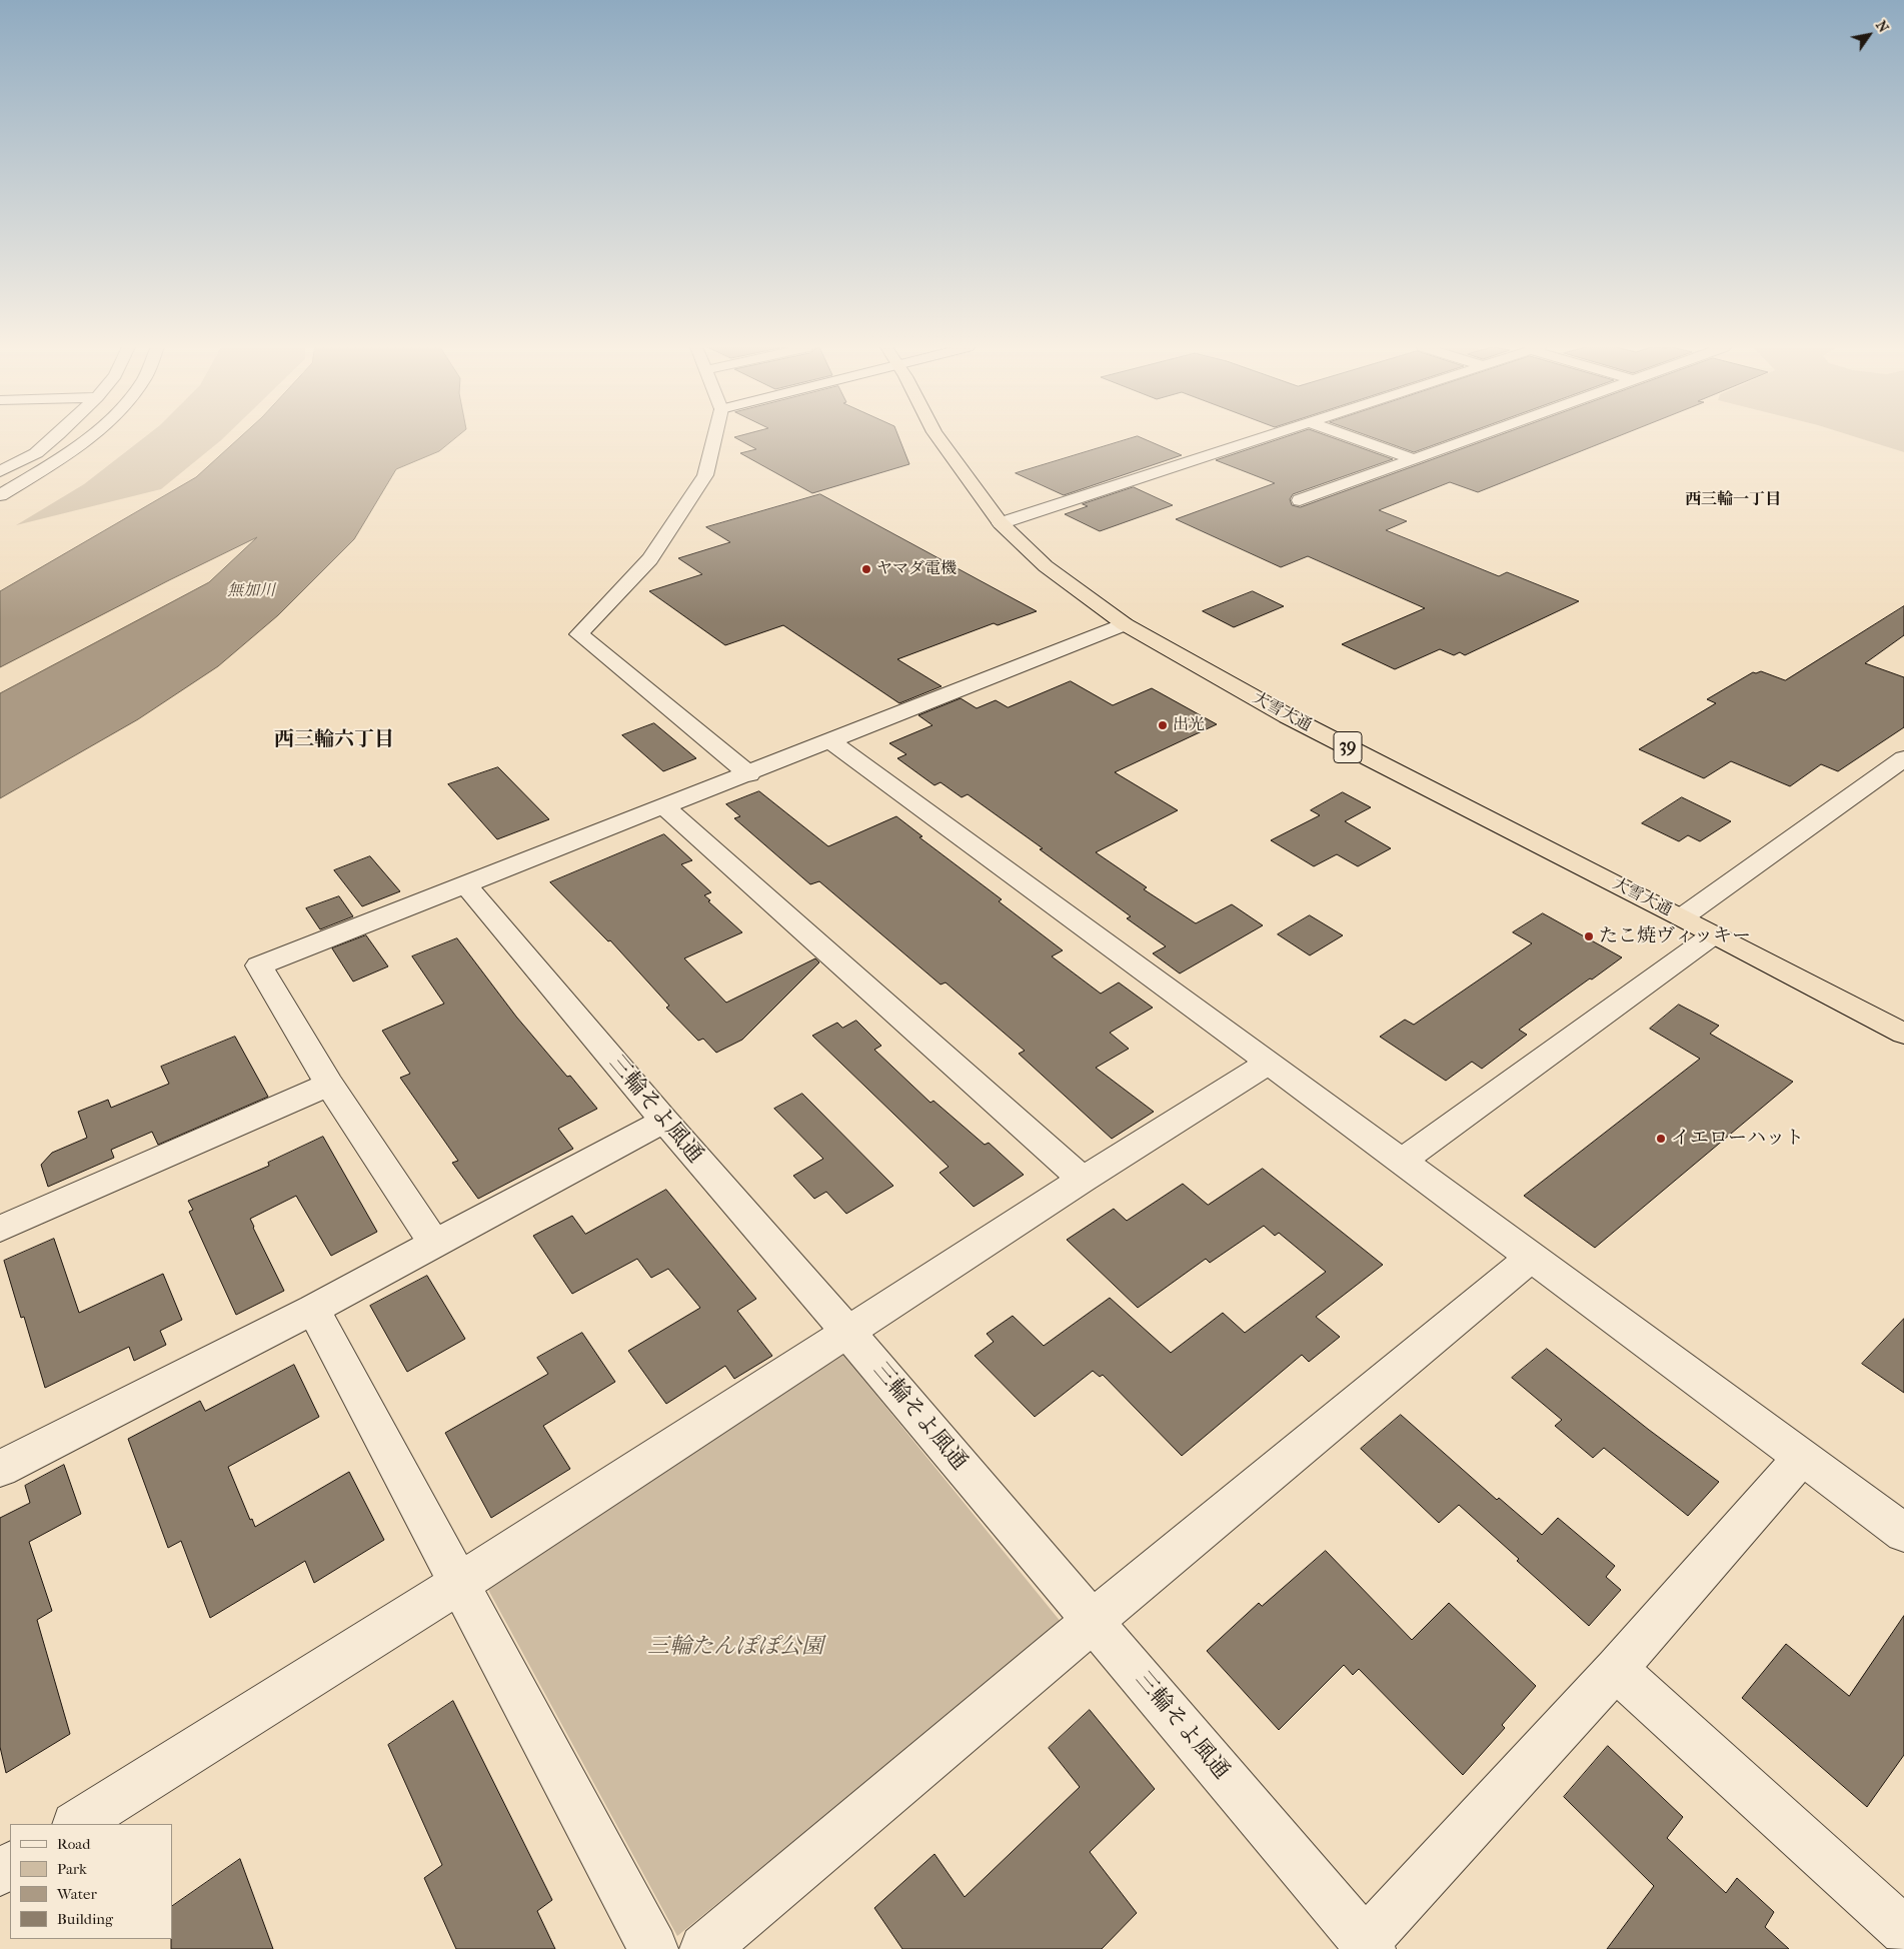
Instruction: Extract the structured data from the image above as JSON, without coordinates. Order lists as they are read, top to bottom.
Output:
{
  "streets": {
    "highway": ["大雪大通", "39"],
    "street": ["三輪そよ風通"]
  },
  "districts": ["西三輪一丁目", "西三輪六丁目"],
  "water": ["無加川"],
  "parks": ["三輪たんぽぽ公園"],
  "places": [
    "ヤマダ電機",
    "出光",
    "たこ焼ヴィッキー",
    "イエローハット"
  ],
  "legend": [
    "Road",
    "Park",
    "Water",
    "Building"
  ],
  "north": "top right"
}
